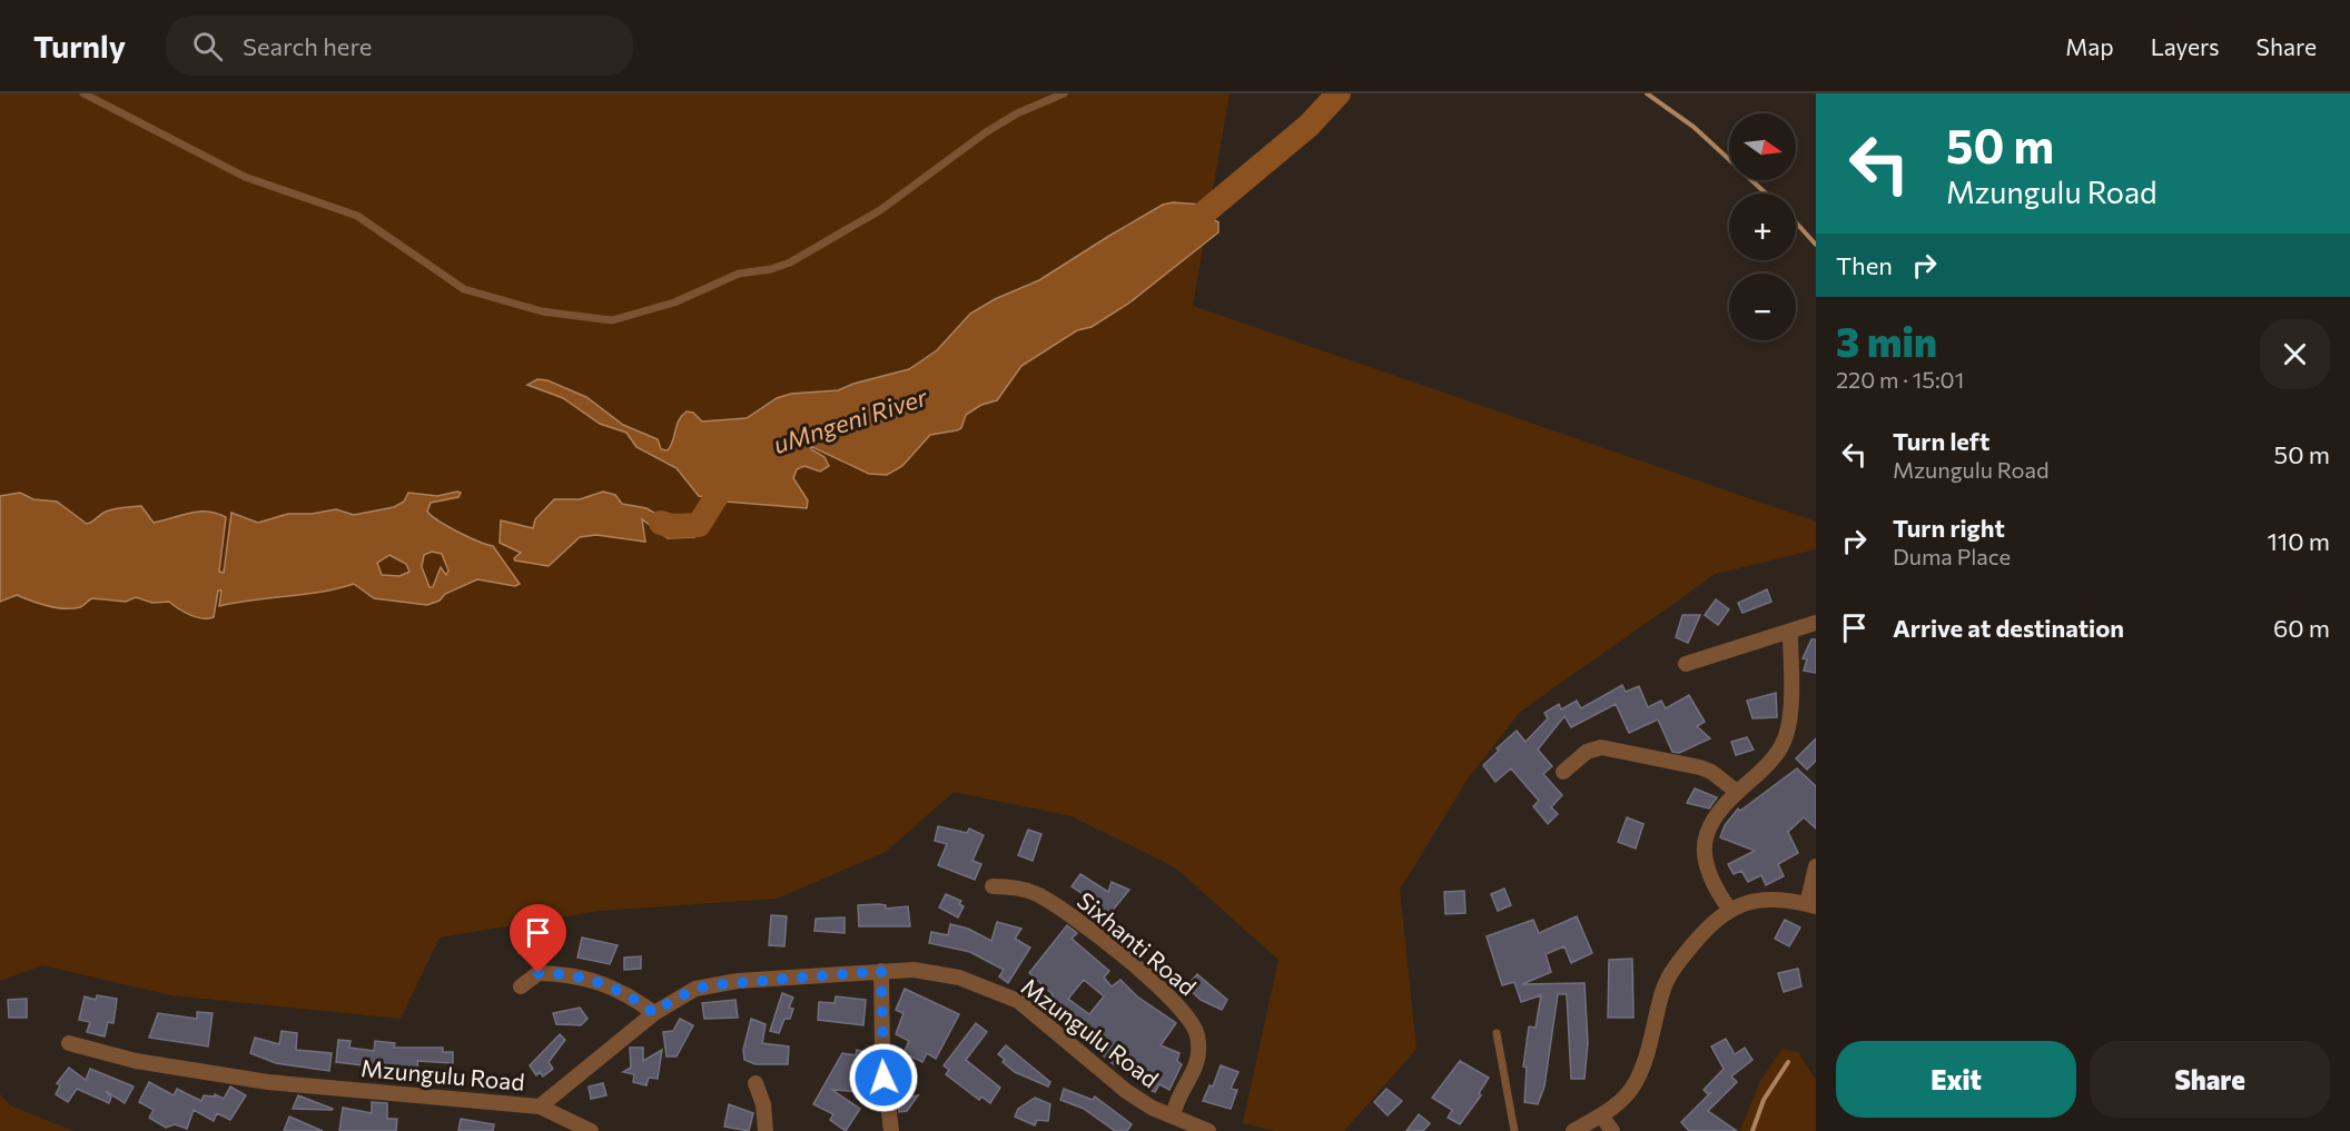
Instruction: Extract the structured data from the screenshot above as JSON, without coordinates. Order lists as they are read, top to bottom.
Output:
{
  "streets": {
    "street": ["Sixhanti Road", "Mzungulu Road"]
  },
  "crossings": [
    ["Sixhanti Road", "Mzungulu Road"]
  ],
  "water": ["uMngeni River"],
  "north": "right",
  "page": {
    "header": "Turnly",
    "search": "Search here",
    "nav": ["Map", "Layers", "Share"],
    "turn": ["50 m", "Mzungulu Road"],
    "map_buttons": ["+", "−"],
    "then": "Then",
    "heading": ["3 min", "220 m · 15:01"],
    "list": [
      {
        "name": "Turn left",
        "note": "Mzungulu Road",
        "value": "50 m"
      },
      {
        "name": "Turn right",
        "note": "Duma Place",
        "value": "110 m"
      },
      {
        "name": "Arrive at destination",
        "value": "60 m"
      }
    ],
    "buttons": ["Exit", "Share"]
  }
}
